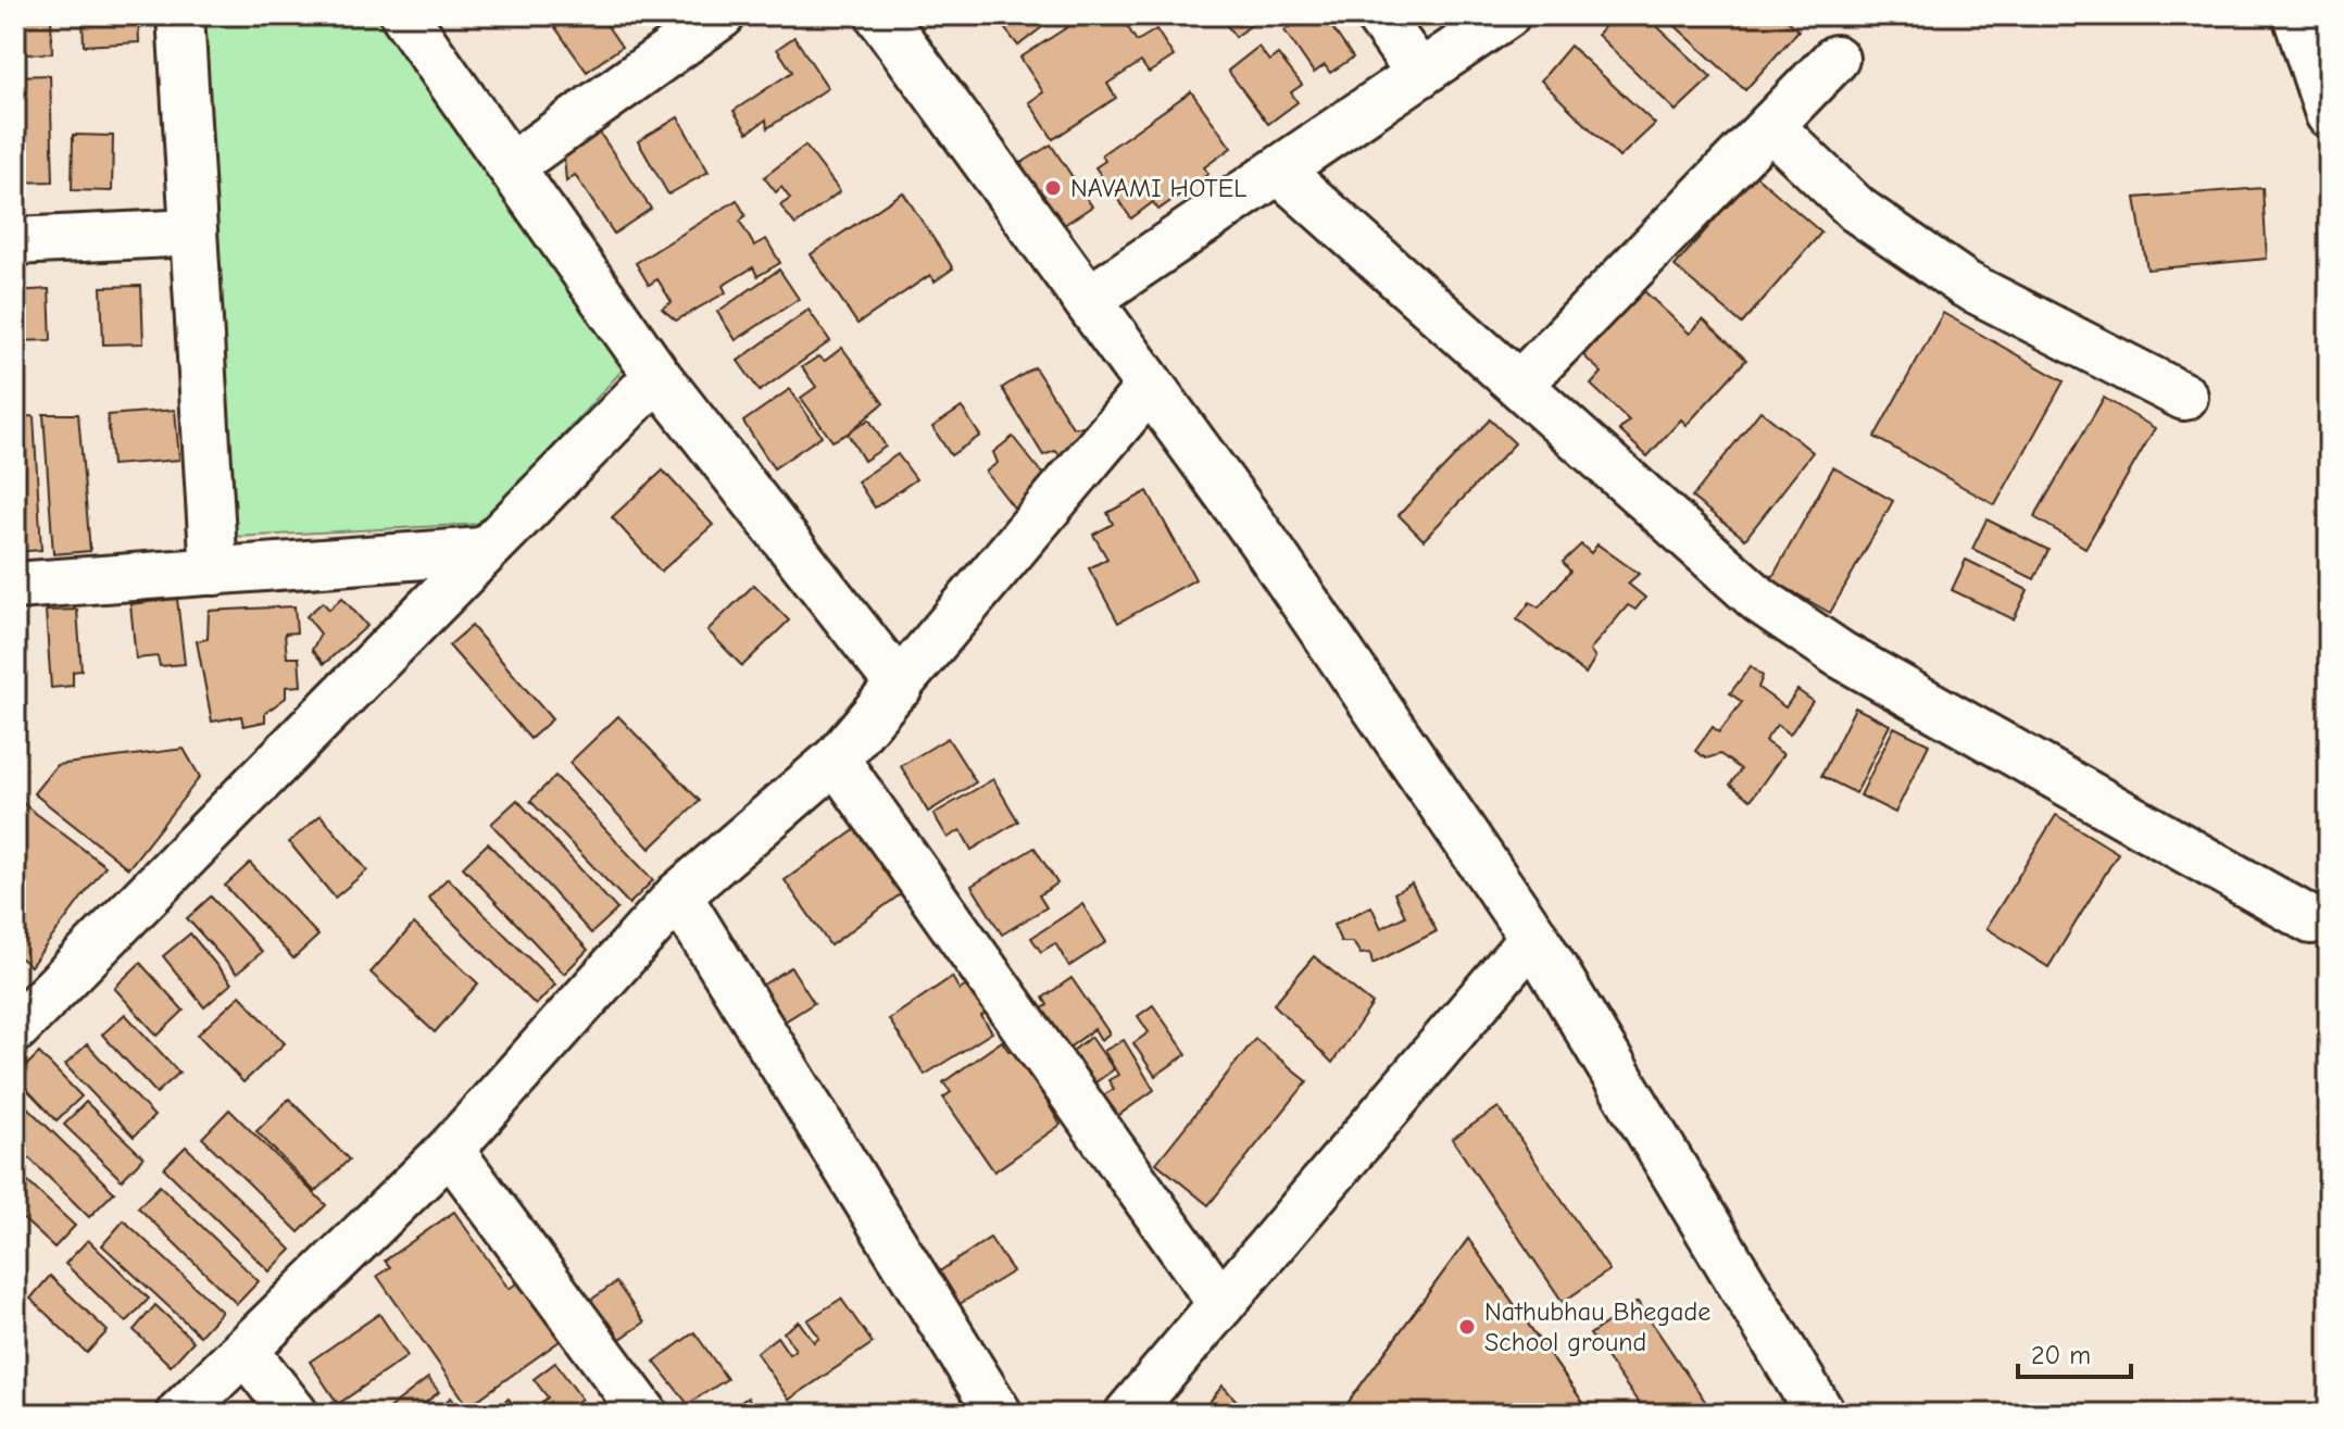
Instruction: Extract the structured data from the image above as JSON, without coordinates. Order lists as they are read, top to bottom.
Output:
{
  "places": ["NAVAMI HOTEL", "Nathubhau Bhegade School ground"],
  "scale_bar": "20 m"
}
